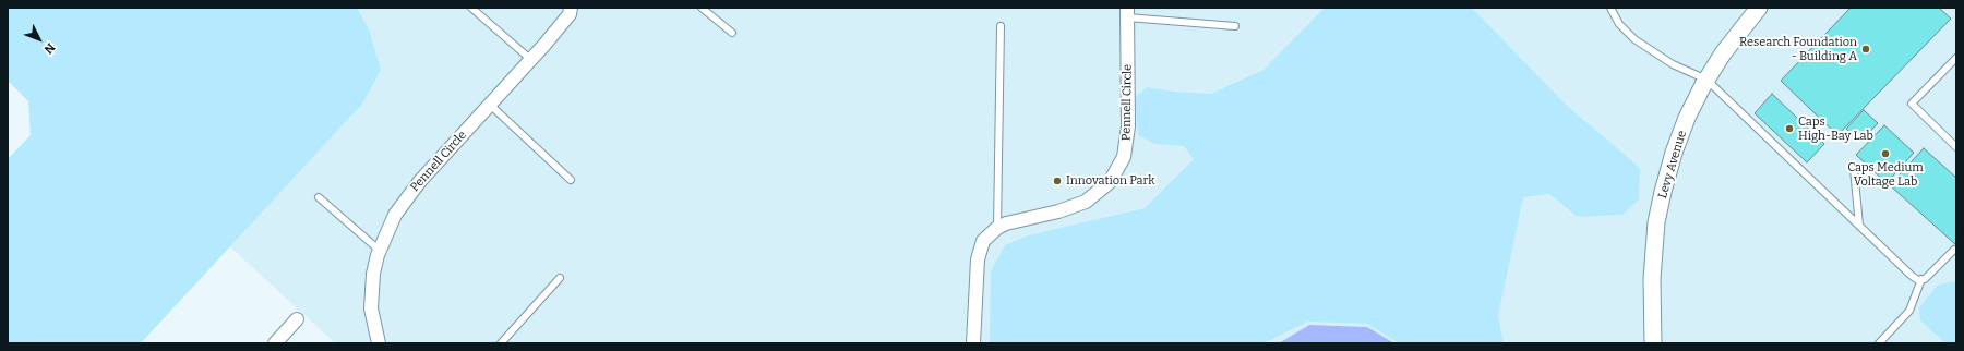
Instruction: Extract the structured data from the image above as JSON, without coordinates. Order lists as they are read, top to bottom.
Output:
{
  "streets": {
    "street": ["Pennell Circle", "Levy Avenue"]
  },
  "places": [
    "Research Foundation - Building A",
    "Caps High-Bay Lab",
    "Caps Medium Voltage Lab",
    "Innovation Park"
  ],
  "north": "bottom right"
}
